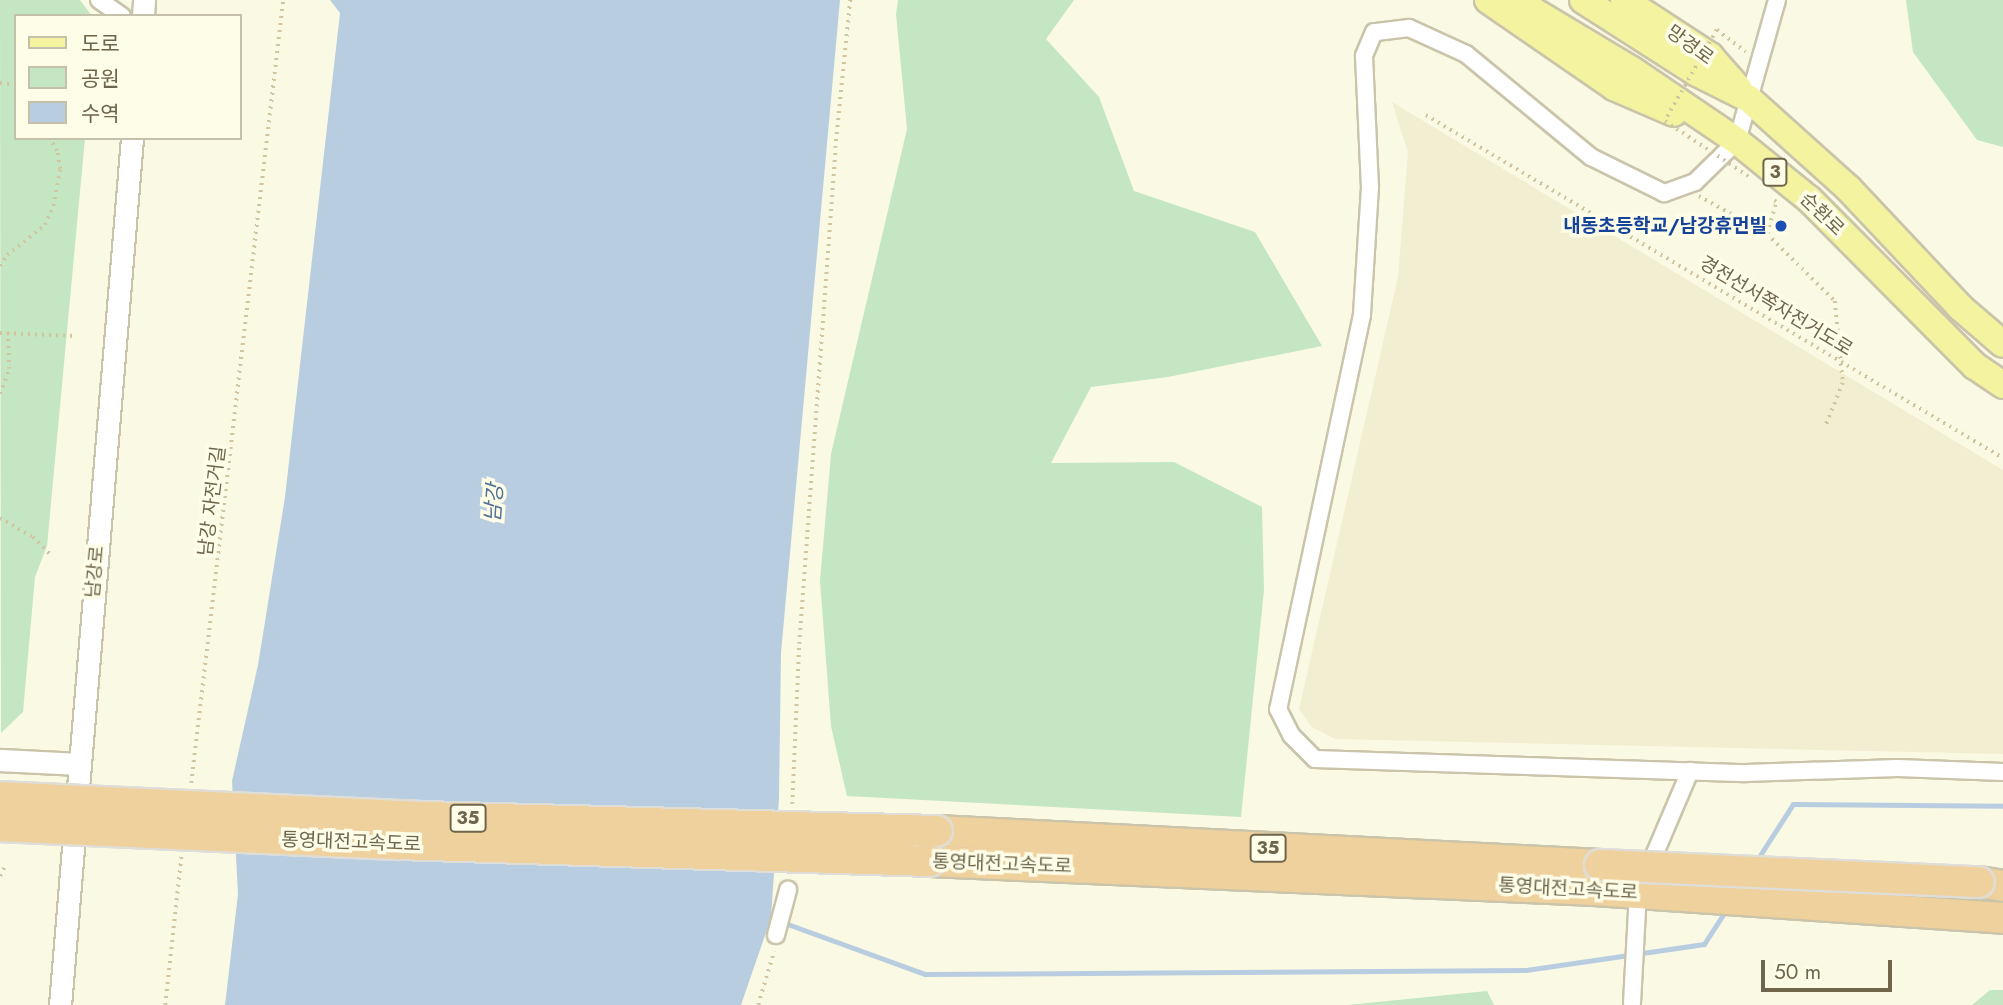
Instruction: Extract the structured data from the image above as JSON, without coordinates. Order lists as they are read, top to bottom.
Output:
{
  "streets": {
    "highway": ["35", "통영대전고속도로"],
    "main road": ["망경로", "3", "순환로"],
    "street": ["남강로"],
    "path": ["경전선서쪽자전거도로", "남강 자전거길"]
  },
  "crossings": [
    ["망경로", "순환로"]
  ],
  "water": ["남강"],
  "places": ["내동초등학교/남강휴먼빌"],
  "legend": ["도로", "공원", "수역"],
  "scale_bar": "50 m"
}
